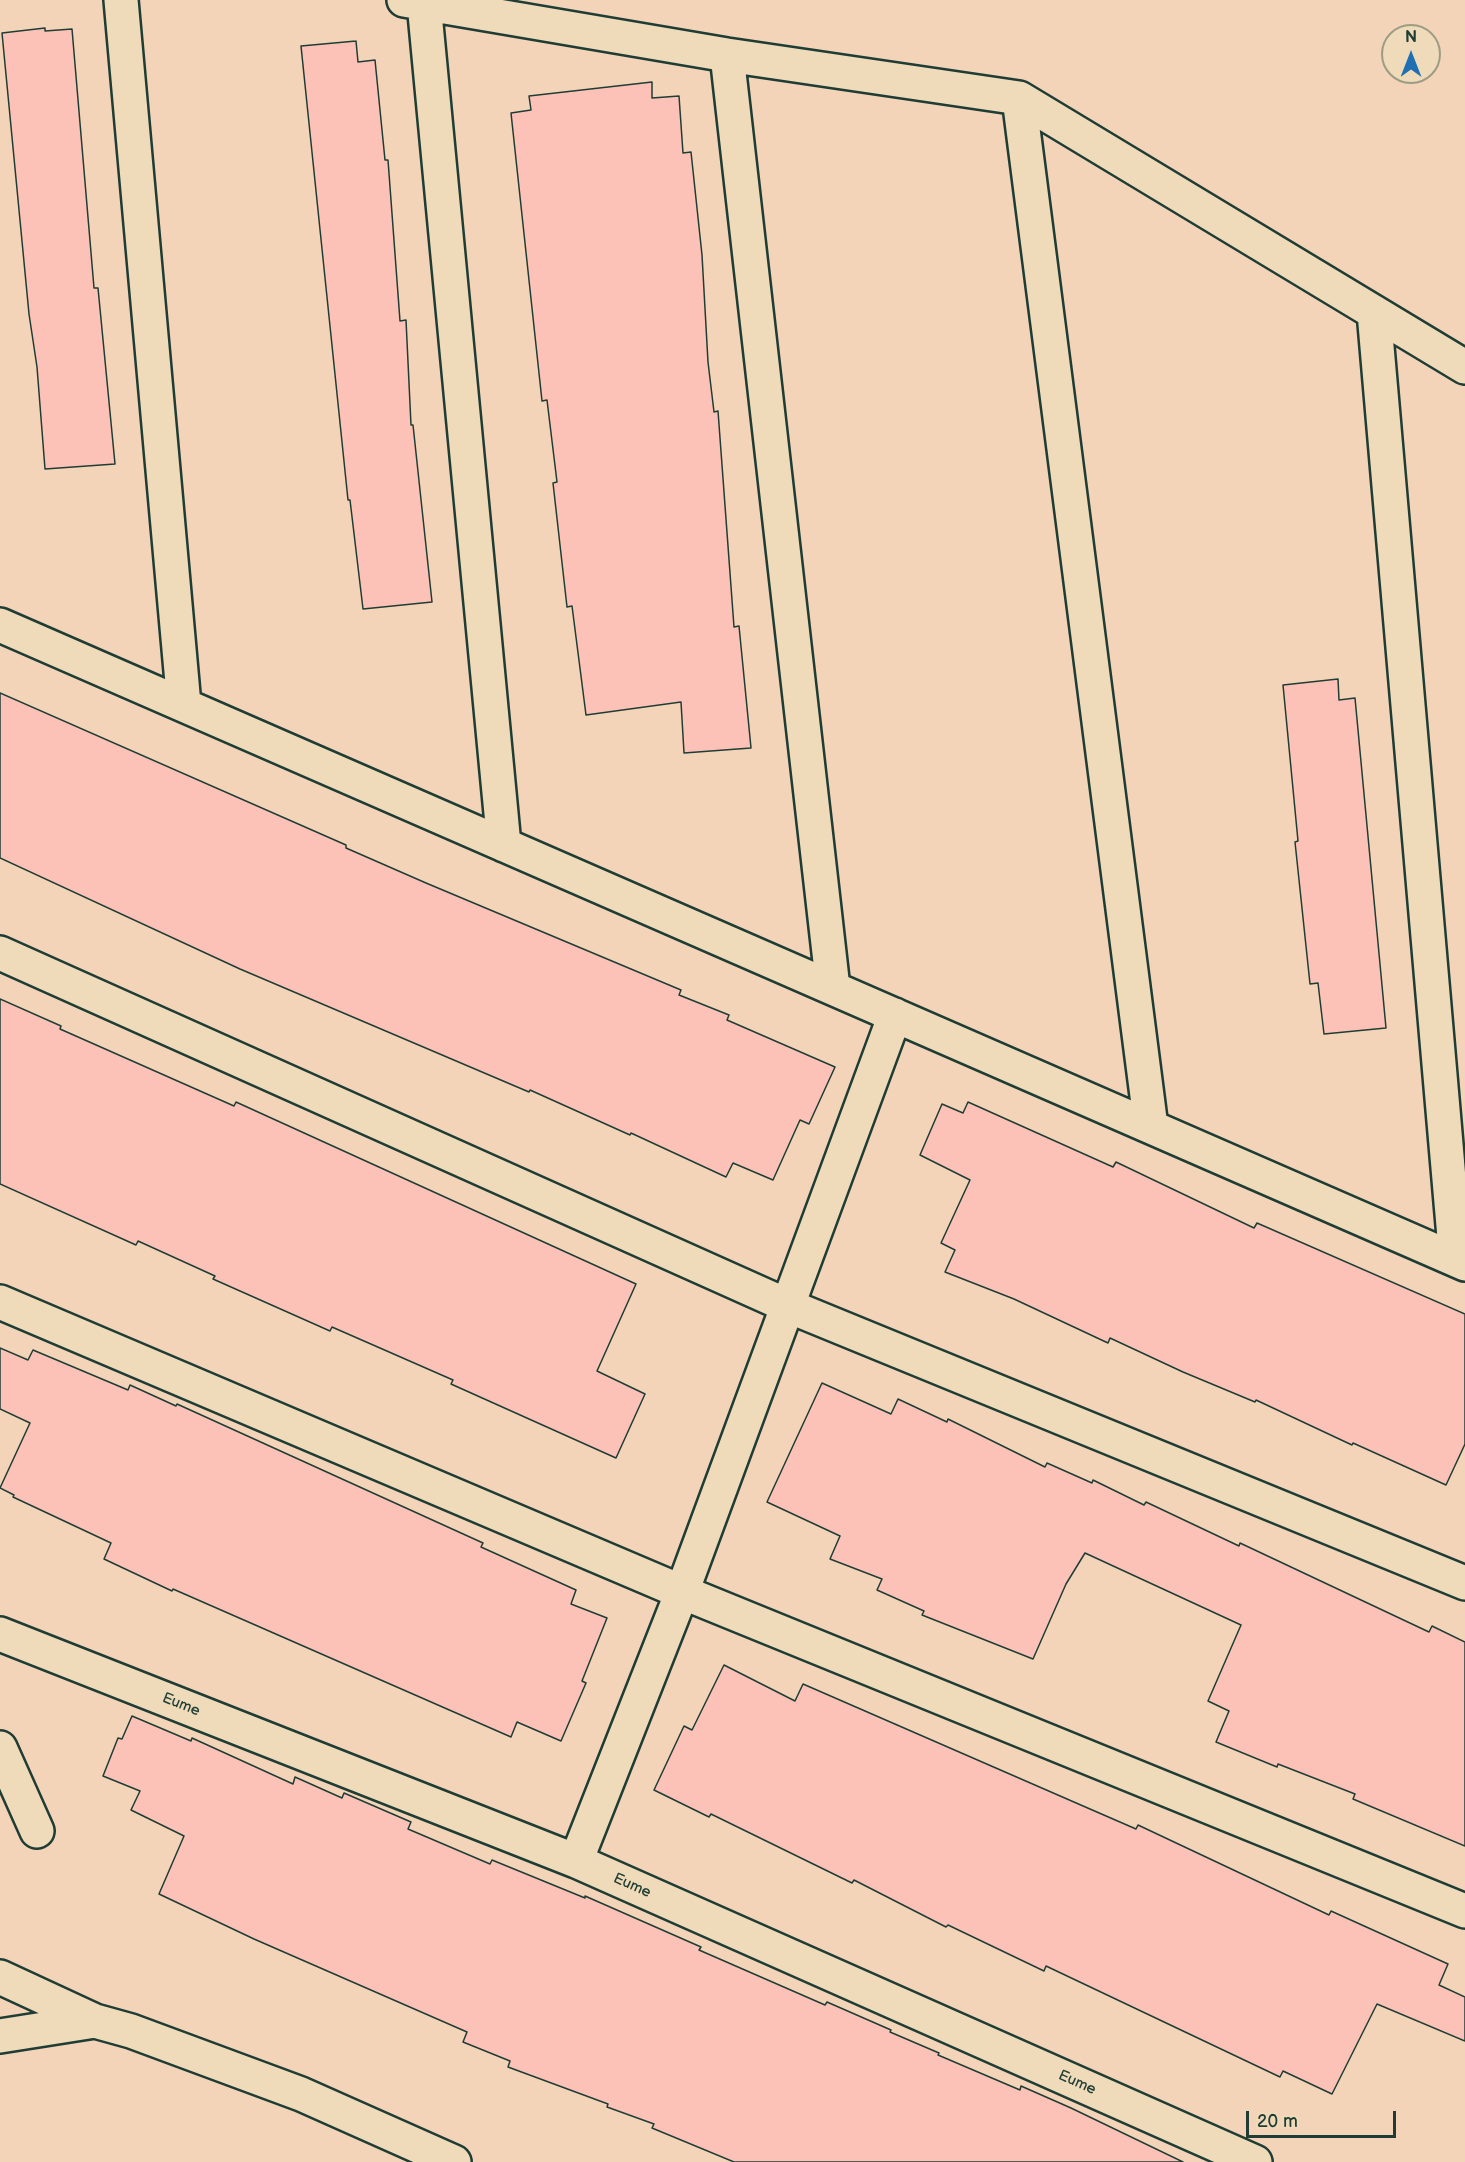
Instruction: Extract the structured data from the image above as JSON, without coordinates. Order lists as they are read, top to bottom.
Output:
{
  "streets": {
    "street": ["Eume"]
  },
  "scale_bar": "20 m",
  "north": "top"
}
